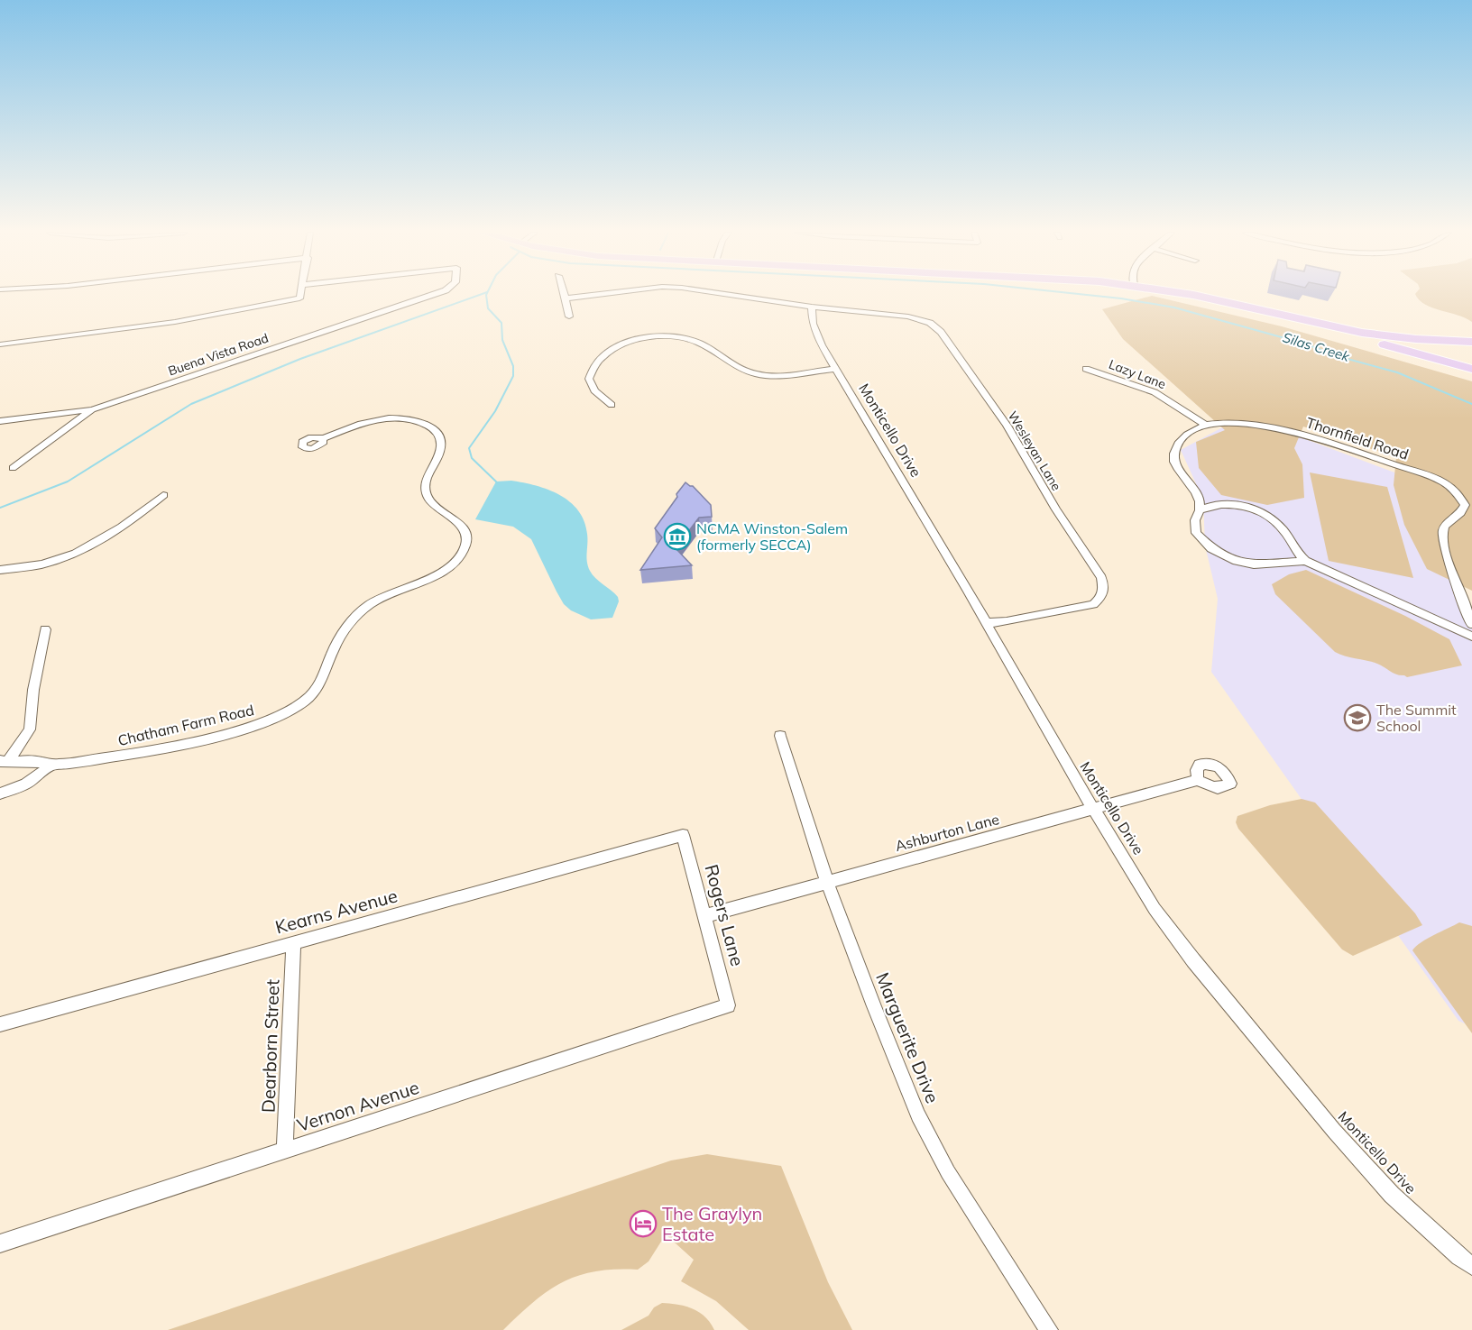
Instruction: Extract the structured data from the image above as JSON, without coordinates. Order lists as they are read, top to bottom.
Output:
{
  "streets": {
    "street": [
      "Buena Vista Road",
      "Lazy Lane",
      "Monticello Drive",
      "Thornfield Road",
      "Wesleyan Lane",
      "Chatham Farm Road",
      "Ashburton Lane",
      "Kearns Avenue",
      "Rogers Lane",
      "Marguerite Drive",
      "Dearborn Street",
      "Vernon Avenue"
    ]
  },
  "crossings": [
    ["Lazy Lane", "Thornfield Road"],
    ["Monticello Drive", "Wesleyan Lane"],
    ["Monticello Drive", "Ashburton Lane"],
    ["Ashburton Lane", "Rogers Lane"],
    ["Ashburton Lane", "Marguerite Drive"],
    ["Kearns Avenue", "Rogers Lane"],
    ["Kearns Avenue", "Dearborn Street"],
    ["Rogers Lane", "Vernon Avenue"],
    ["Dearborn Street", "Vernon Avenue"]
  ],
  "water": ["Silas Creek"],
  "places": {
    "museum": ["NCMA Winston-Salem (formerly SECCA)"],
    "school or university": ["The Summit School"],
    "hotel": ["The Graylyn Estate"]
  }
}
